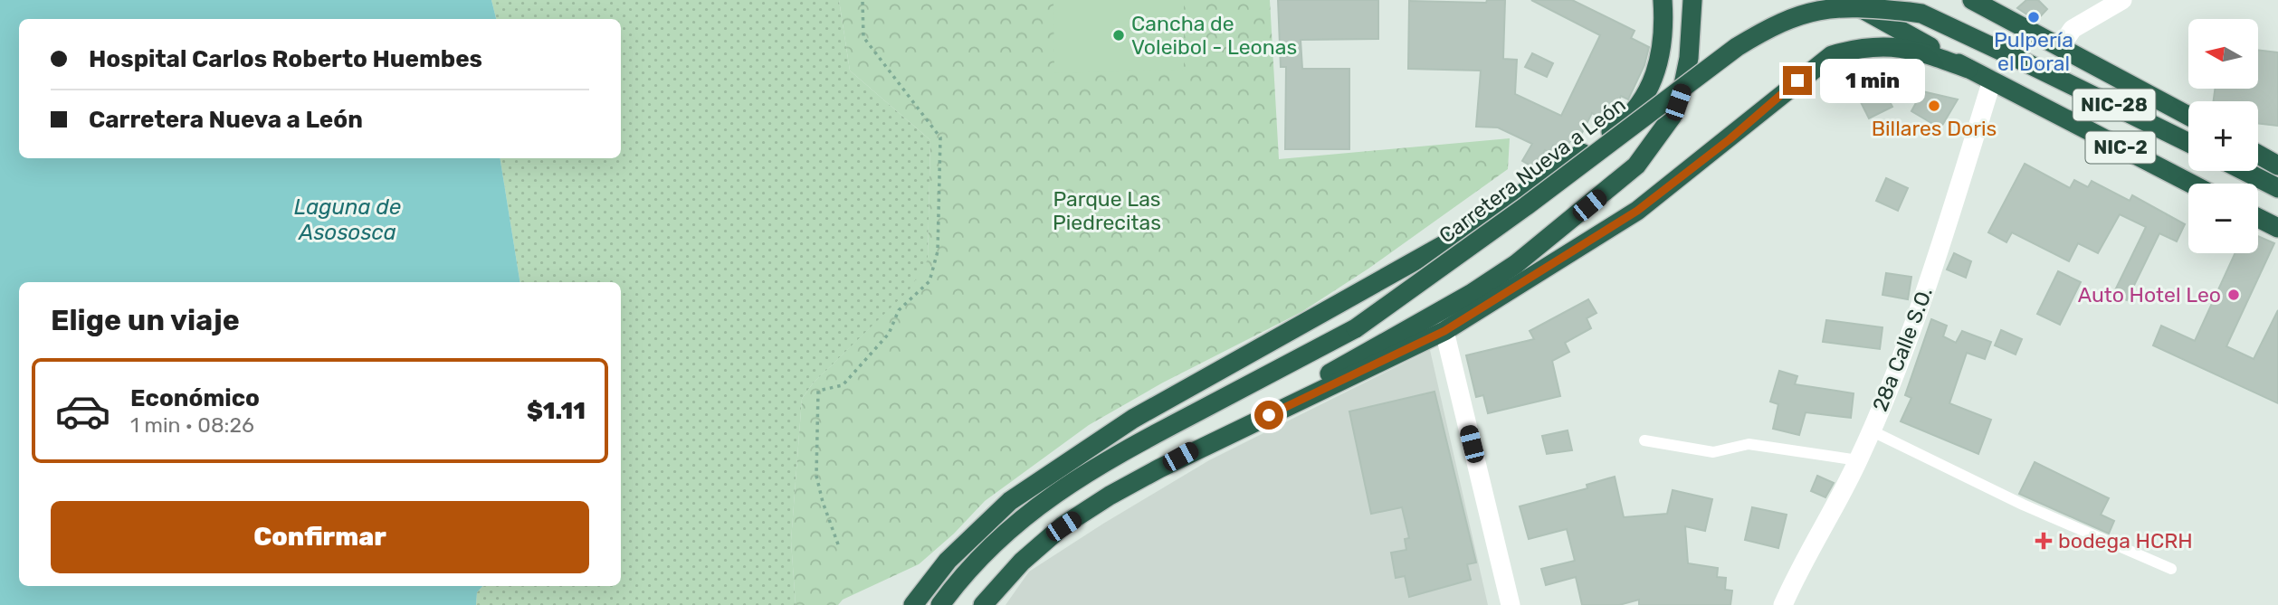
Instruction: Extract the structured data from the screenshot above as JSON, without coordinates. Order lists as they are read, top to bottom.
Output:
{
  "streets": {
    "highway": ["NIC-28", "NIC-2", "Carretera Nueva a León"],
    "street": ["28a Calle S.O."]
  },
  "crossings": [
    ["NIC-2", "28a Calle S.O."]
  ],
  "water": ["Laguna de Asososca"],
  "parks": ["Parque Las Piedrecitas"],
  "places": {
    "other": [
      "Pulpería el Doral",
      "Cancha de Voleibol - Leonas",
      "Billares Doris",
      "Auto Hotel Leo"
    ],
    "health": ["bodega HCRH"]
  },
  "north": "left",
  "page": {
    "map_buttons": ["+", "−"],
    "banner": ["Hospital Carlos Roberto Huembes", "Carretera Nueva a León"],
    "bubble": "1 min",
    "heading": "Elige un viaje",
    "list": [
      {
        "name": "Económico",
        "note": "1 min · 08:26",
        "value": "$1.11"
      }
    ],
    "buttons": "Confirmar"
  }
}
